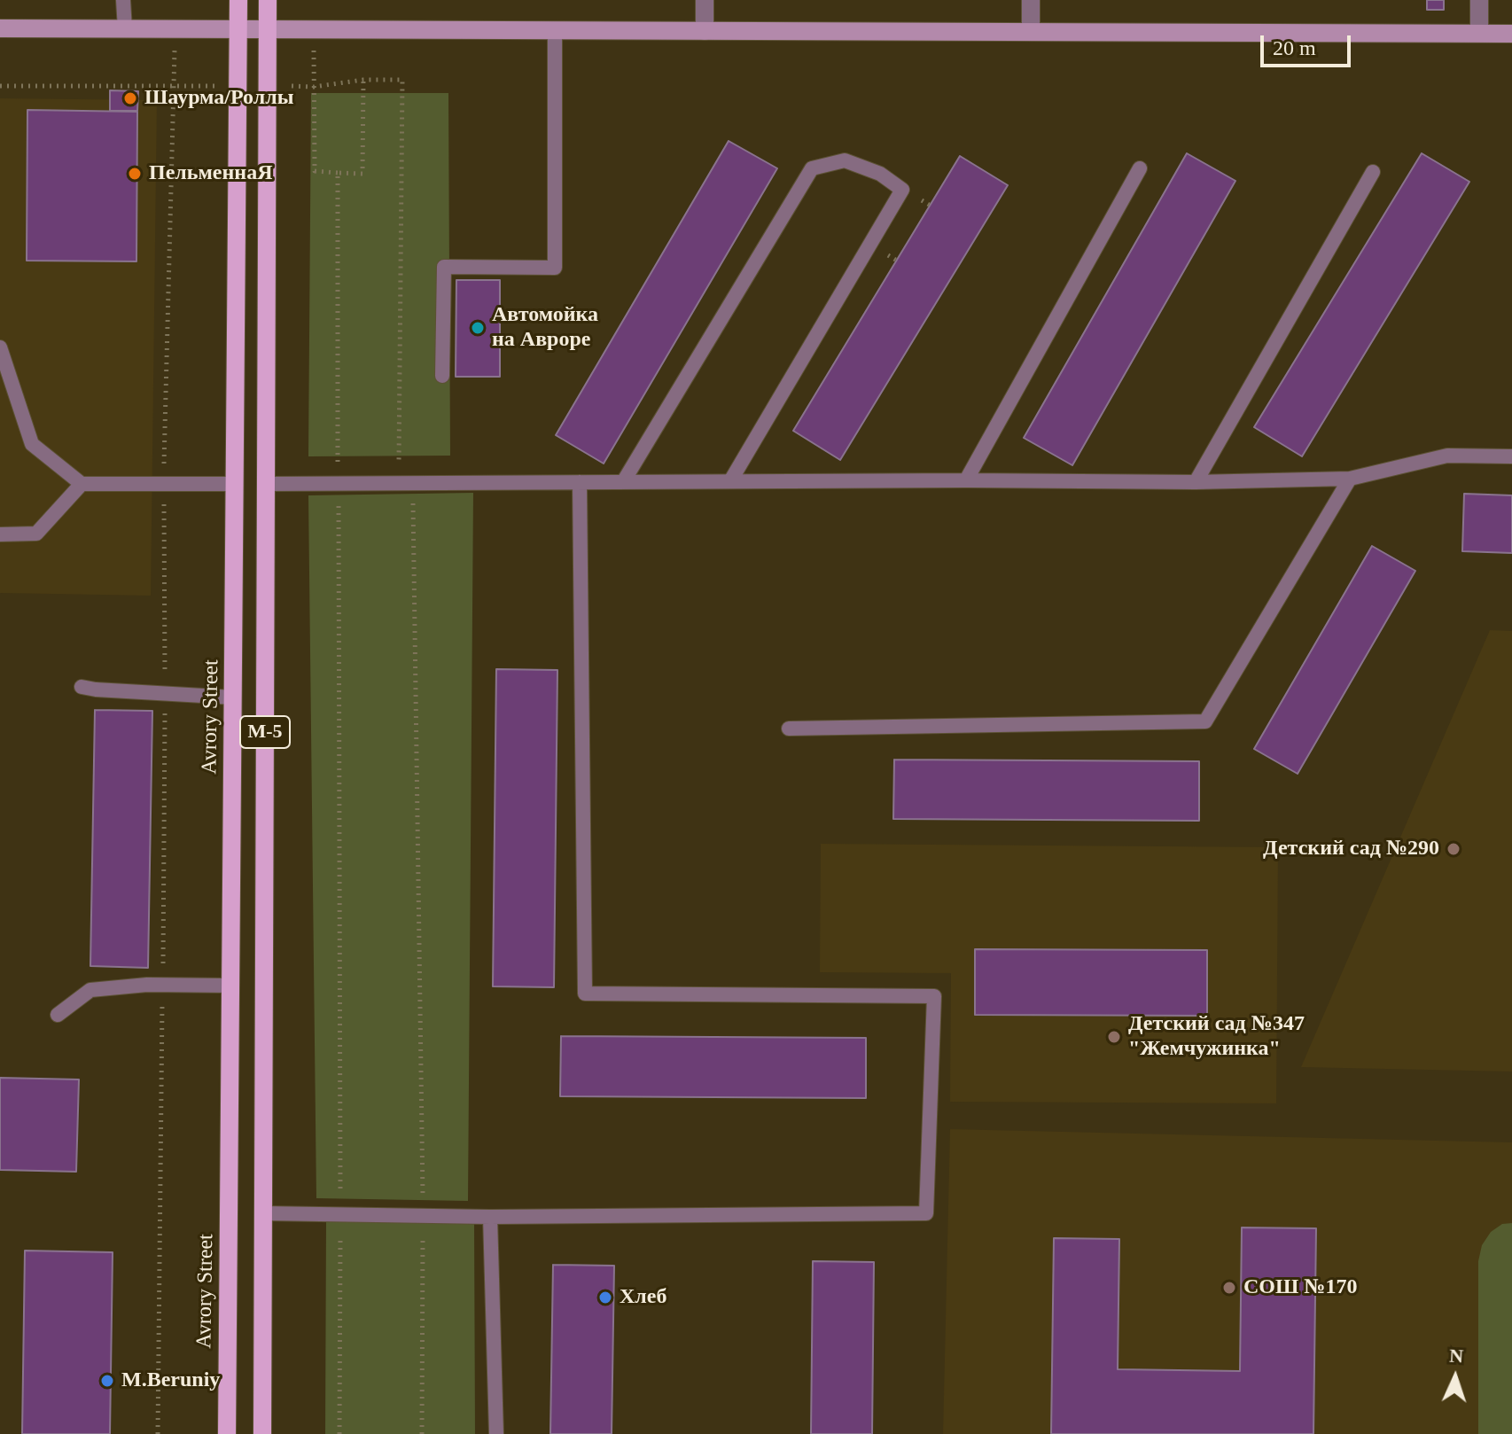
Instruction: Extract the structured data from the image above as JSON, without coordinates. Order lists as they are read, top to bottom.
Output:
{
  "streets": {
    "main road": ["Avrory Street", "М-5"]
  },
  "places": [
    "Шаурма/Роллы",
    "ПельменнаЯ",
    "Автомойка на Авроре",
    "Детский сад №290",
    "Детский сад №347 \"Жемчужинка\"",
    "СОШ №170",
    "Хлеб",
    "M.Beruniy"
  ],
  "scale_bar": "20 m",
  "north": "top"
}
